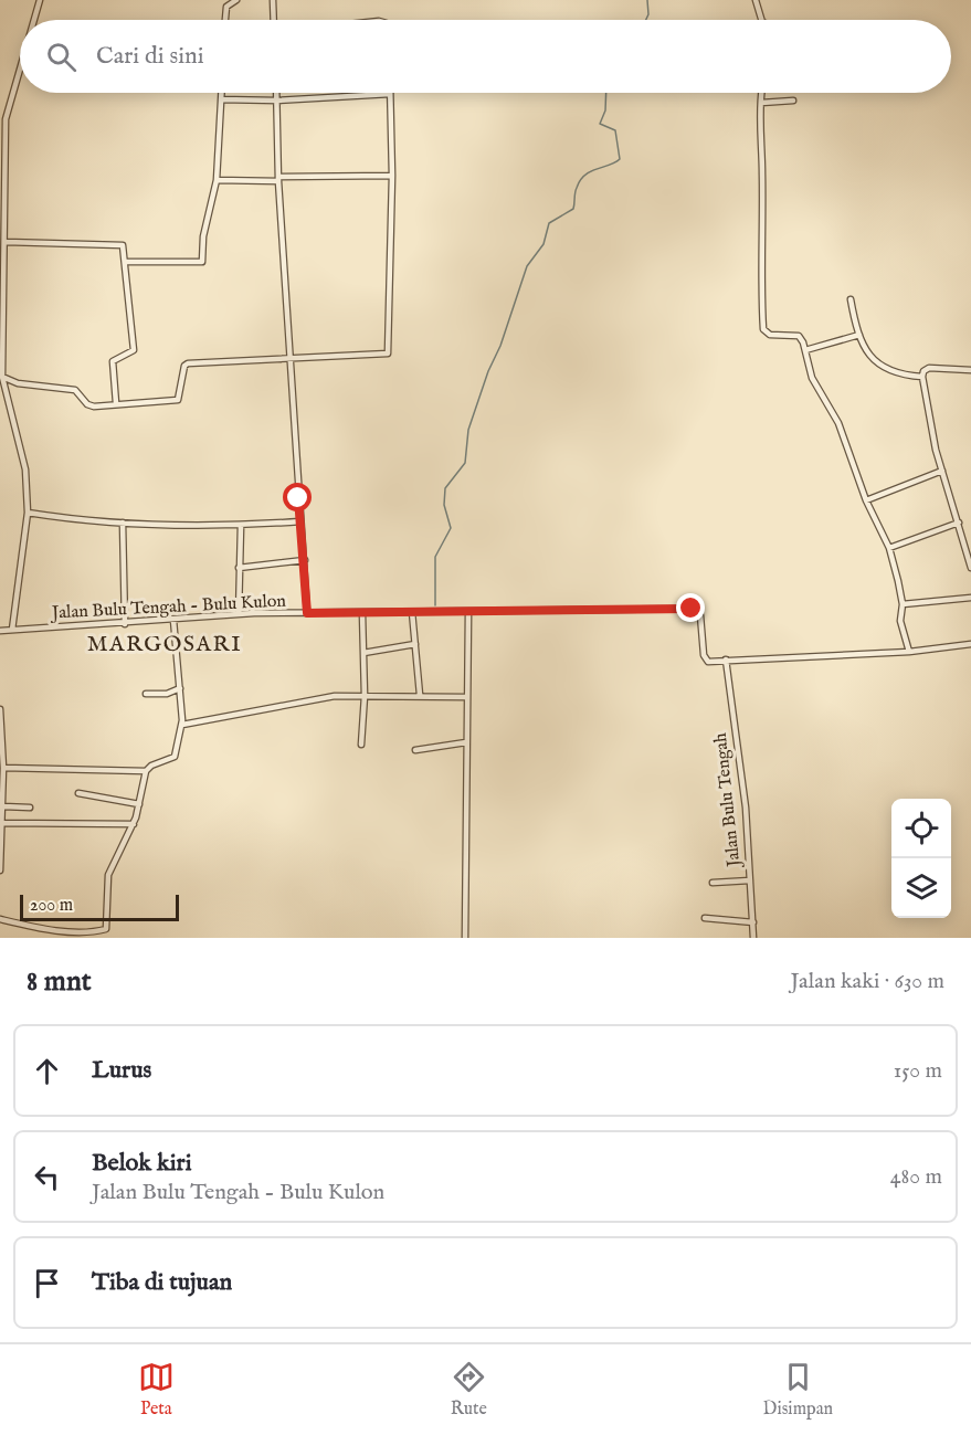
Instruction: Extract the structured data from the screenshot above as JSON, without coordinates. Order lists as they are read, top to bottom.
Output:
{
  "streets": {
    "street": ["Jalan Bulu Tengah - Bulu Kulon", "Jalan Bulu Tengah"]
  },
  "crossings": [
    ["Jalan Bulu Tengah - Bulu Kulon", "Jalan Bulu Tengah"]
  ],
  "districts": ["MARGOSARI"],
  "scale_bar": "200 m",
  "page": {
    "search": "Cari di sini",
    "scale": "200 m",
    "heading": ["8 mnt", "Jalan kaki · 630 m"],
    "list": [
      ["Lurus", "150 m"],
      ["Belok kiri", "Jalan Bulu Tengah - Bulu Kulon", "480 m"],
      "Tiba di tujuan"
    ],
    "nav": ["Peta", "Rute", "Disimpan"]
  }
}
